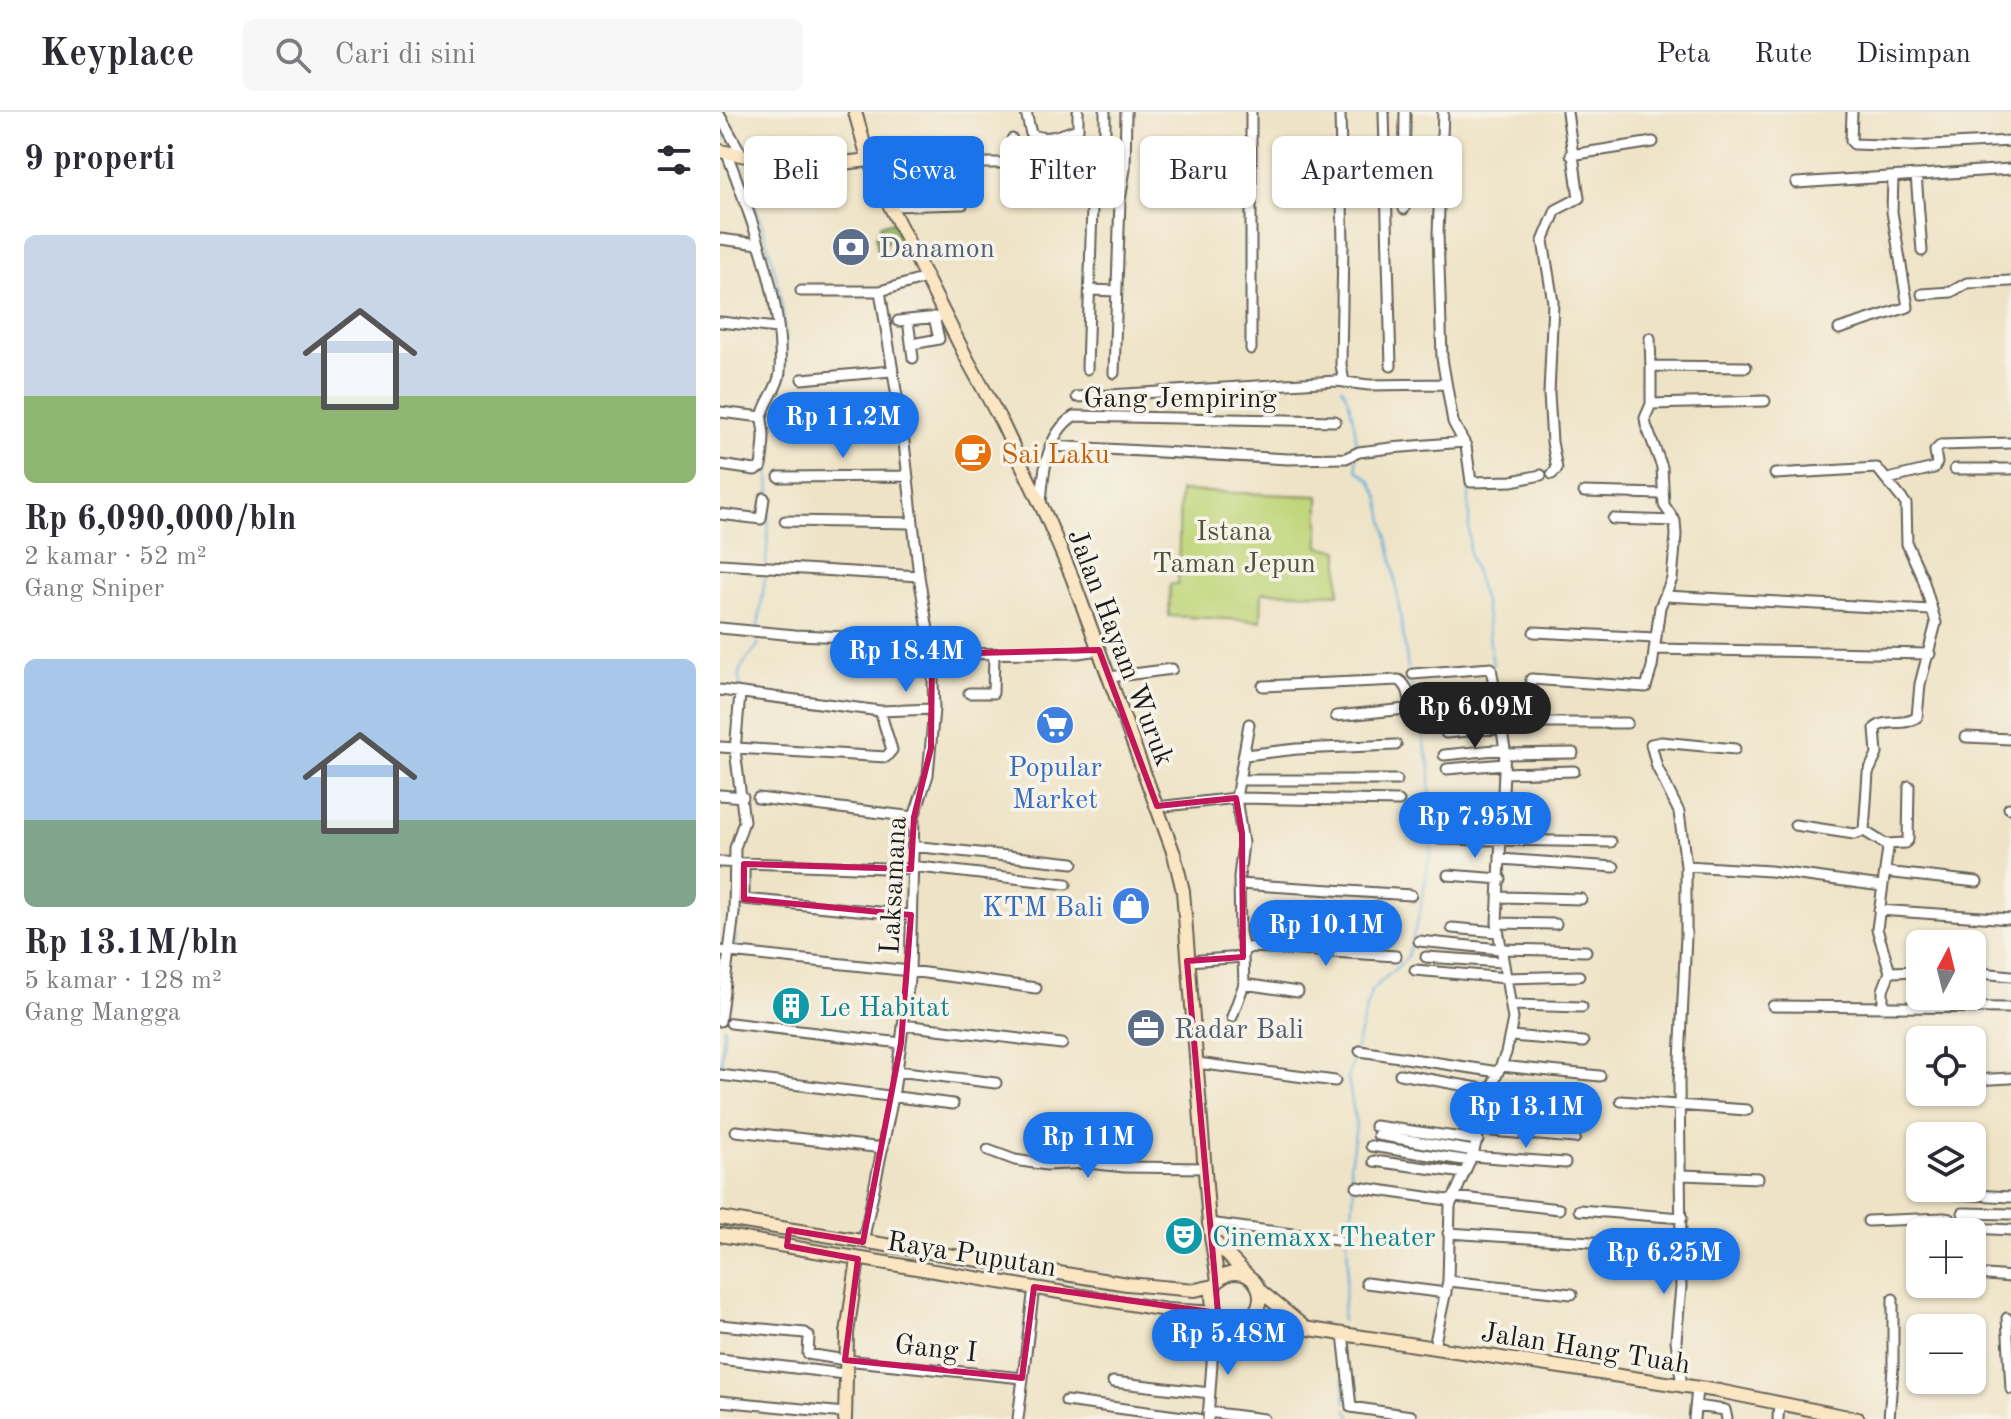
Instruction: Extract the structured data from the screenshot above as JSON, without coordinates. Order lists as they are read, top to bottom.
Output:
{
  "streets": {
    "main road": ["Jalan Hayam Wuruk", "Raya Puputan", "Jalan Hang Tuah"],
    "street": ["Gang Jempiring", "Laksamana", "Gang I"]
  },
  "crossings": [
    ["Jalan Hayam Wuruk", "Raya Puputan"],
    ["Jalan Hayam Wuruk", "Jalan Hang Tuah"],
    ["Laksamana", "Raya Puputan"],
    ["Raya Puputan", "Jalan Hang Tuah"]
  ],
  "parks": ["Istana Taman Jepun"],
  "places": {
    "bank": ["Danamon"],
    "cafe": ["Sai Laku"],
    "supermarket": ["Popular Market"],
    "shop": ["KTM Bali"],
    "building": ["Le Habitat"],
    "office": ["Radar Bali"],
    "theatre": ["Cinemaxx Theater"]
  },
  "north": "top",
  "page": {
    "header": "Keyplace",
    "search": "Cari di sini",
    "nav": ["Peta", "Rute", "Disimpan"],
    "heading": "9 properti",
    "chip": [
      "Beli",
      "Sewa",
      "Filter",
      "Baru",
      "Apartemen"
    ],
    "list": [
      {
        "name": "Rp 6,090,000/bln",
        "note": "2 kamar · 52 m² · Gang Sniper"
      },
      {
        "name": "Rp 13.1M/bln",
        "note": "5 kamar · 128 m² · Gang Mangga"
      }
    ],
    "price": [
      "Rp 11.2M",
      "Rp 18.4M",
      "Rp 6.09M",
      "Rp 7.95M",
      "Rp 10.1M",
      "Rp 13.1M",
      "Rp 11M",
      "Rp 6.25M",
      "Rp 5.48M"
    ],
    "map_buttons": ["+", "−"]
  }
}
